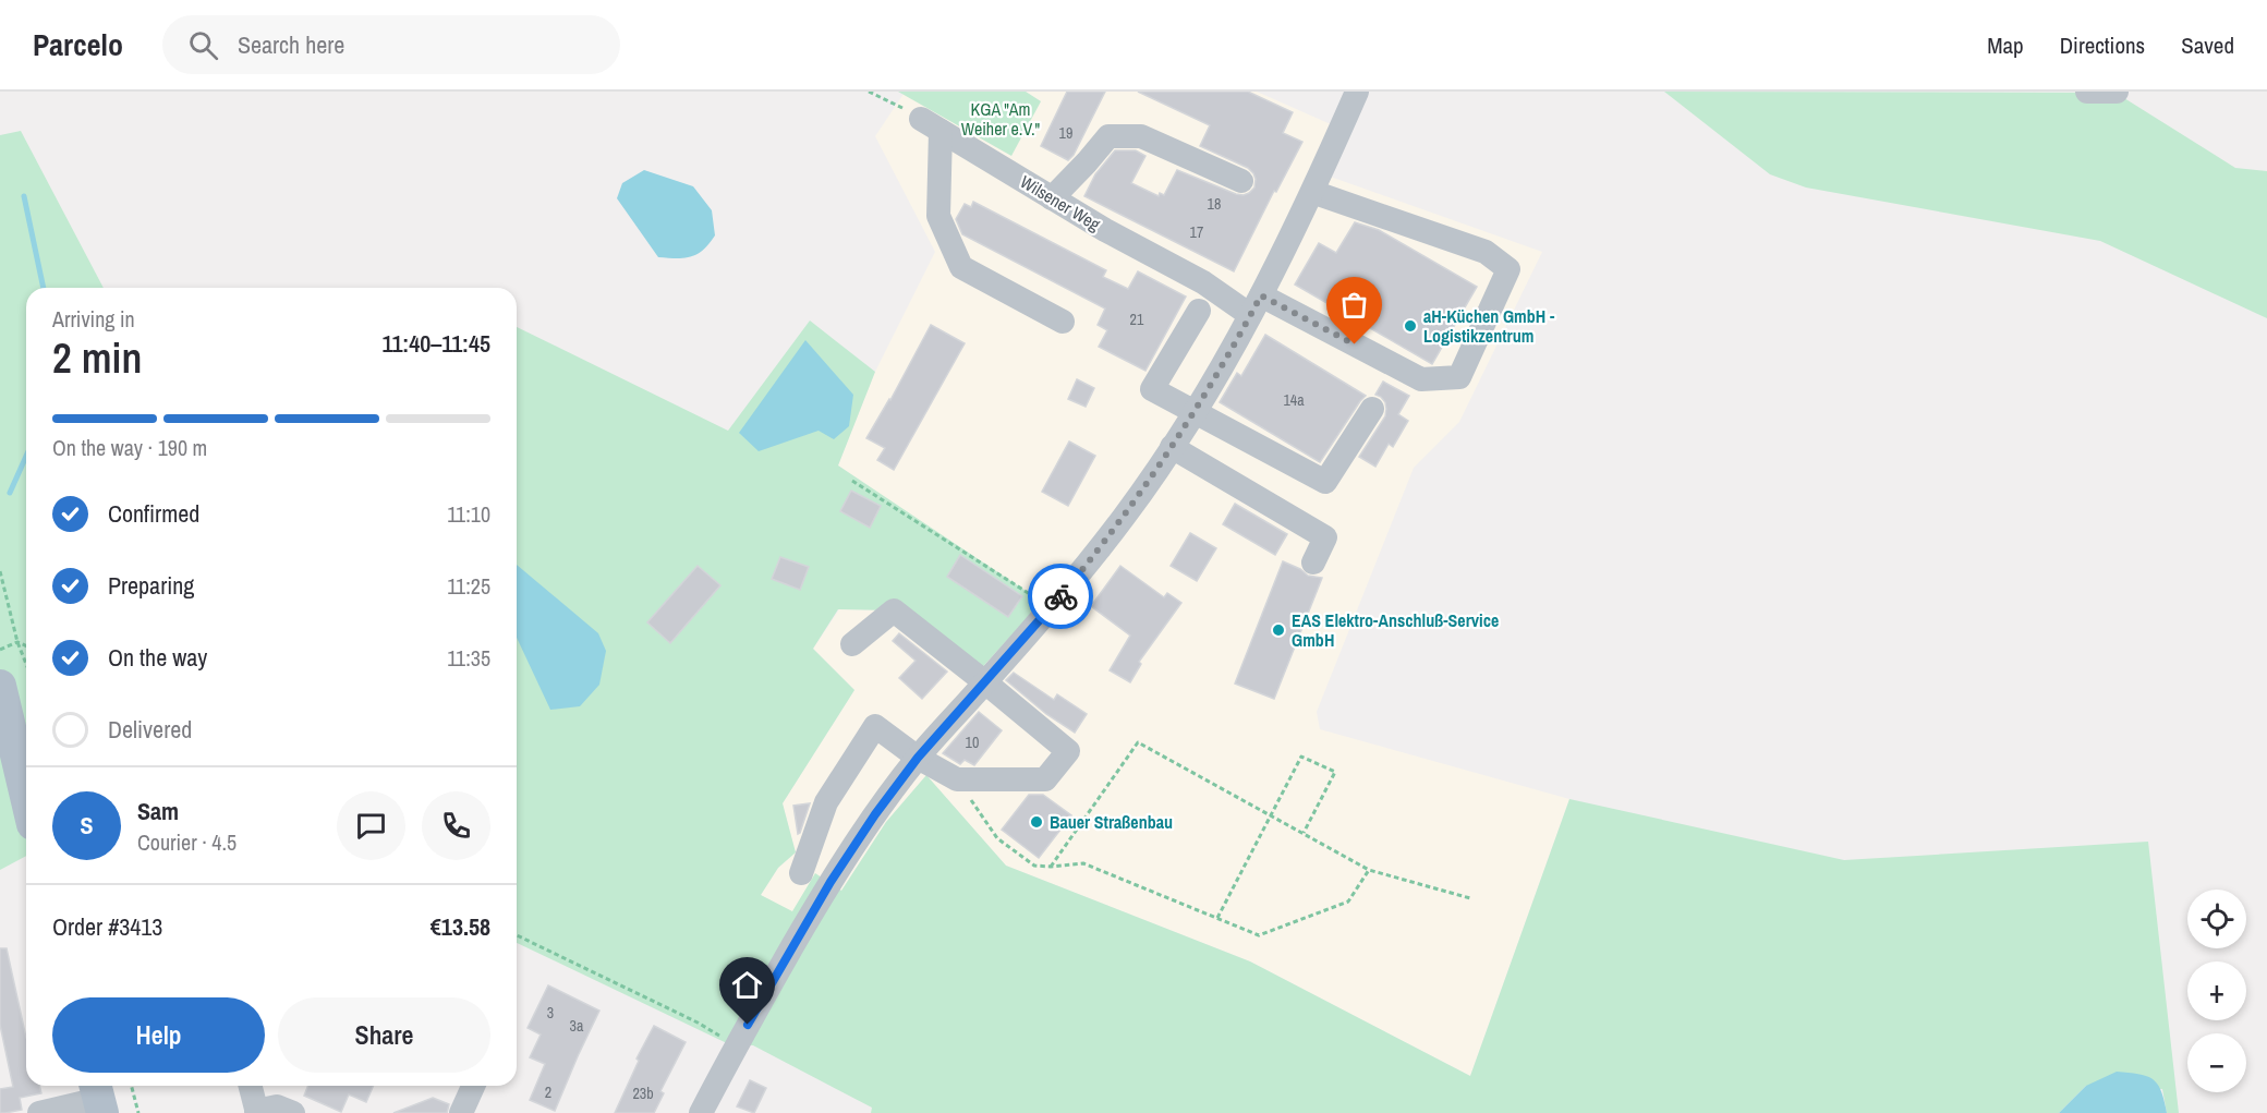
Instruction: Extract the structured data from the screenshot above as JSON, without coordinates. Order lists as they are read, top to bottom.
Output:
{
  "streets": {
    "street": ["Wilsener Weg"]
  },
  "parks": ["KGA \"Am Weiher e.V.\""],
  "places": ["aH-Küchen GmbH - Logistikzentrum", "EAS Elektro-Anschluß-Service GmbH", "Bauer Straßenbau"],
  "house_numbers": [
    "19",
    "18",
    "17",
    "21",
    "14a",
    "10",
    "3",
    "3a",
    "2",
    "23b"
  ],
  "page": {
    "header": "Parcelo",
    "search": "Search here",
    "nav": ["Map", "Directions", "Saved"],
    "heading": ["2 min", "Arriving in", "11:40–11:45"],
    "panel": [
      "Sam",
      "Courier · 4.5",
      "Order #3413",
      "€13.58"
    ],
    "bar": "On the way · 190 m",
    "list": [
      ["Confirmed", "11:10"],
      ["Preparing", "11:25"],
      ["On the way", "11:35"],
      "Delivered"
    ],
    "round": "S",
    "map_buttons": ["+", "−"],
    "buttons": ["Help", "Share"]
  }
}
